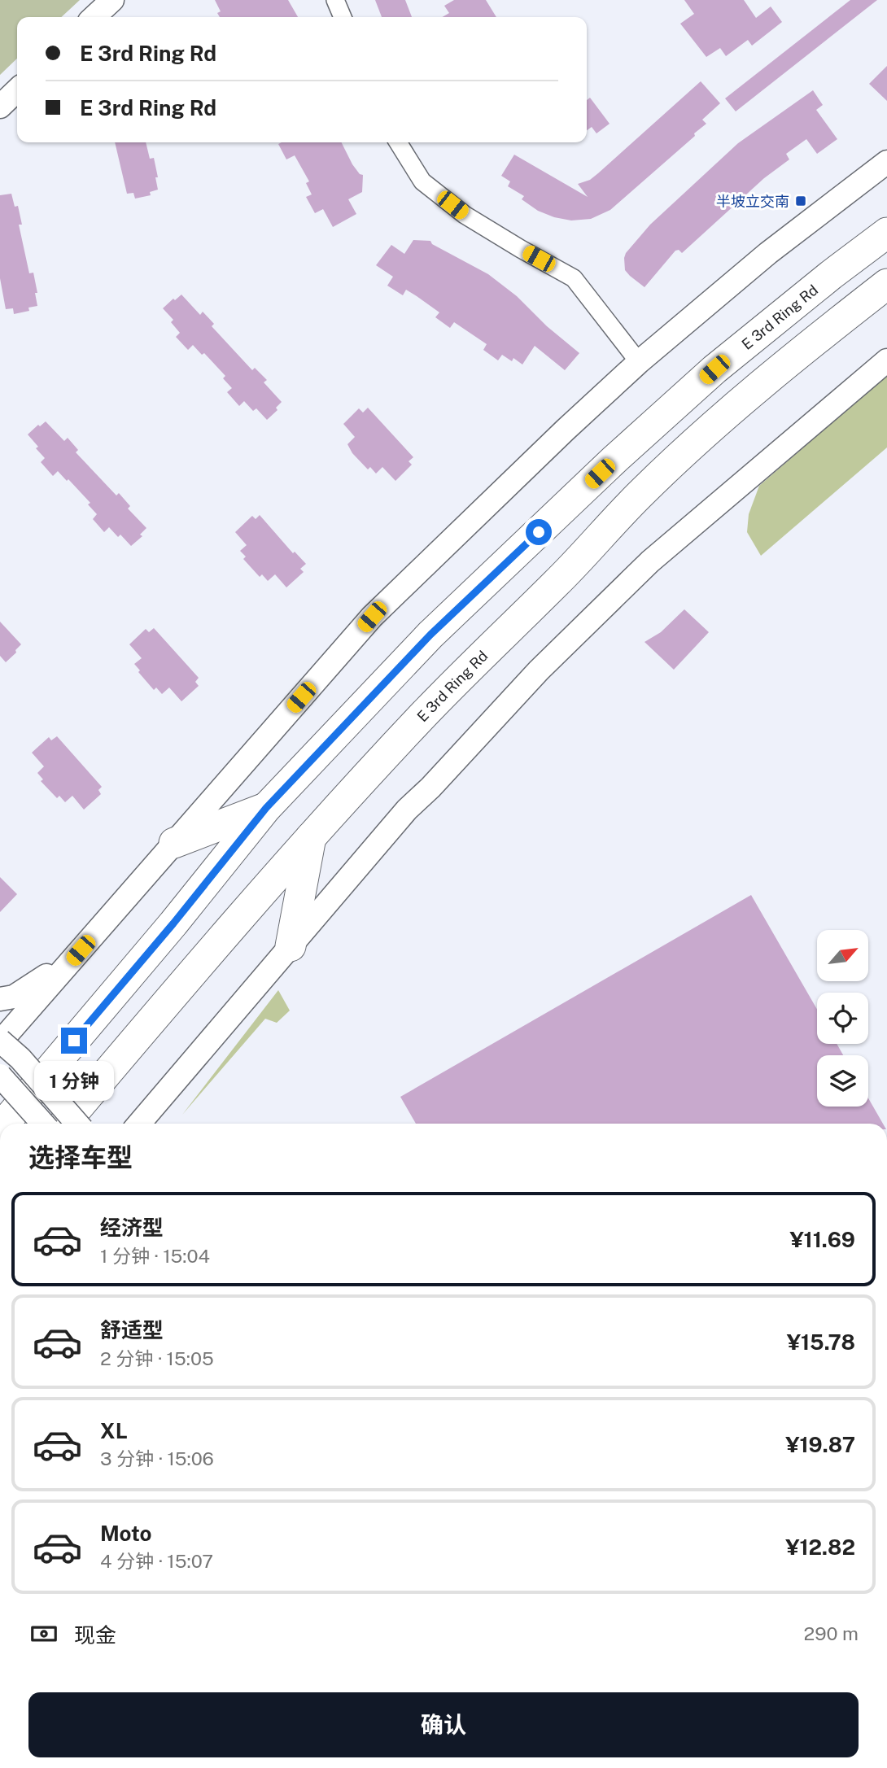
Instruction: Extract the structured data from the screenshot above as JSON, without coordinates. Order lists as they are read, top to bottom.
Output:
{
  "streets": {
    "highway": ["E 3rd Ring Rd"]
  },
  "places": {
    "transit": ["半坡立交南"]
  },
  "north": "top right",
  "page": {
    "banner": ["E 3rd Ring Rd", "E 3rd Ring Rd"],
    "bubble": "1 分钟",
    "heading": "选择车型",
    "list": [
      {
        "name": "经济型",
        "note": "1 分钟 · 15:04",
        "value": "¥11.69"
      },
      {
        "name": "舒适型",
        "note": "2 分钟 · 15:05",
        "value": "¥15.78"
      },
      {
        "name": "XL",
        "note": "3 分钟 · 15:06",
        "value": "¥19.87"
      },
      {
        "name": "Moto",
        "note": "4 分钟 · 15:07",
        "value": "¥12.82"
      }
    ],
    "pay": ["现金", "290 m"],
    "buttons": "确认"
  }
}
